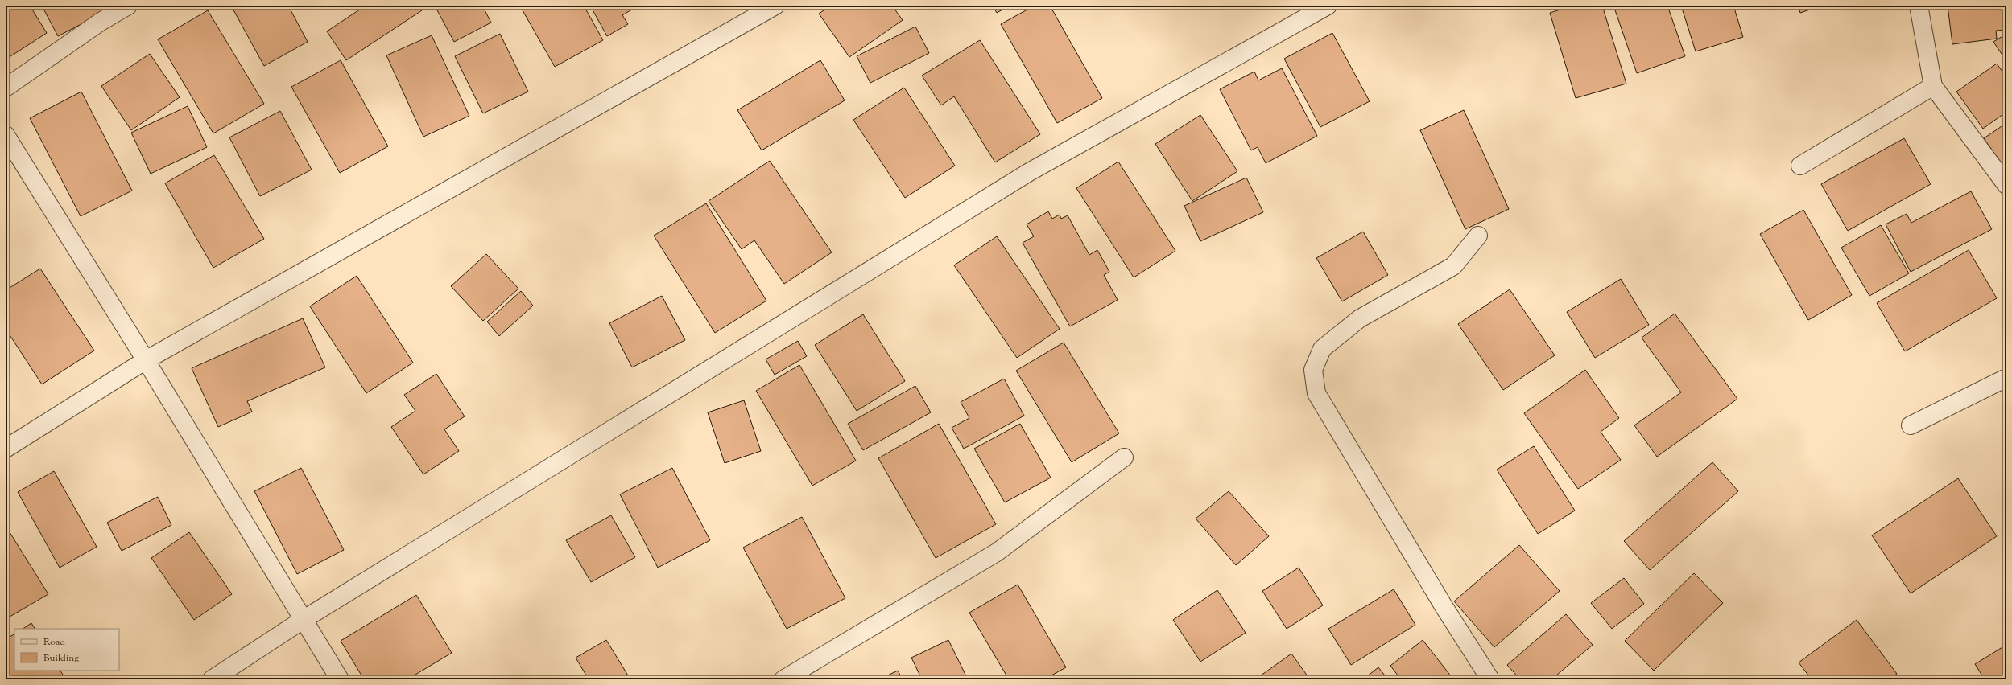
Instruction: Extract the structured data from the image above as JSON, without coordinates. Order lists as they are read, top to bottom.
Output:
{
  "legend": ["Road", "Building"]
}
